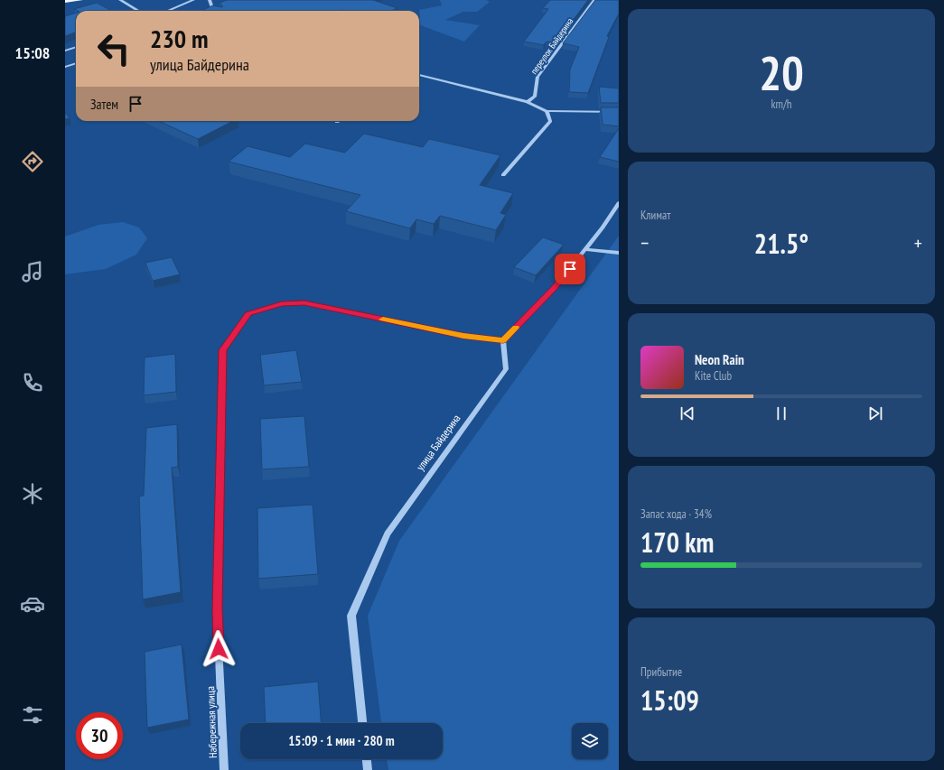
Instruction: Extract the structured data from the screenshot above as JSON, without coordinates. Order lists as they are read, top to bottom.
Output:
{
  "streets": {
    "street": ["переулок Байдерина", "улица Байдерина", "Набережная улица"]
  },
  "crossings": [
    ["улица Байдерина", "Набережная улица"]
  ],
  "page": {
    "tabs": "15:08",
    "tile": [
      ["20", "km/h"],
      "Климат",
      ["Запас хода · 34%", "170 km"],
      ["Прибытие", "15:09"]
    ],
    "turn": ["230 m", "улица Байдерина"],
    "then": "Затем",
    "heat": ["−", "21.5°", "+"],
    "song": ["Neon Rain", "Kite Club"],
    "limit": "30",
    "trip": "15:09 · 1 мин · 280 m"
  }
}
